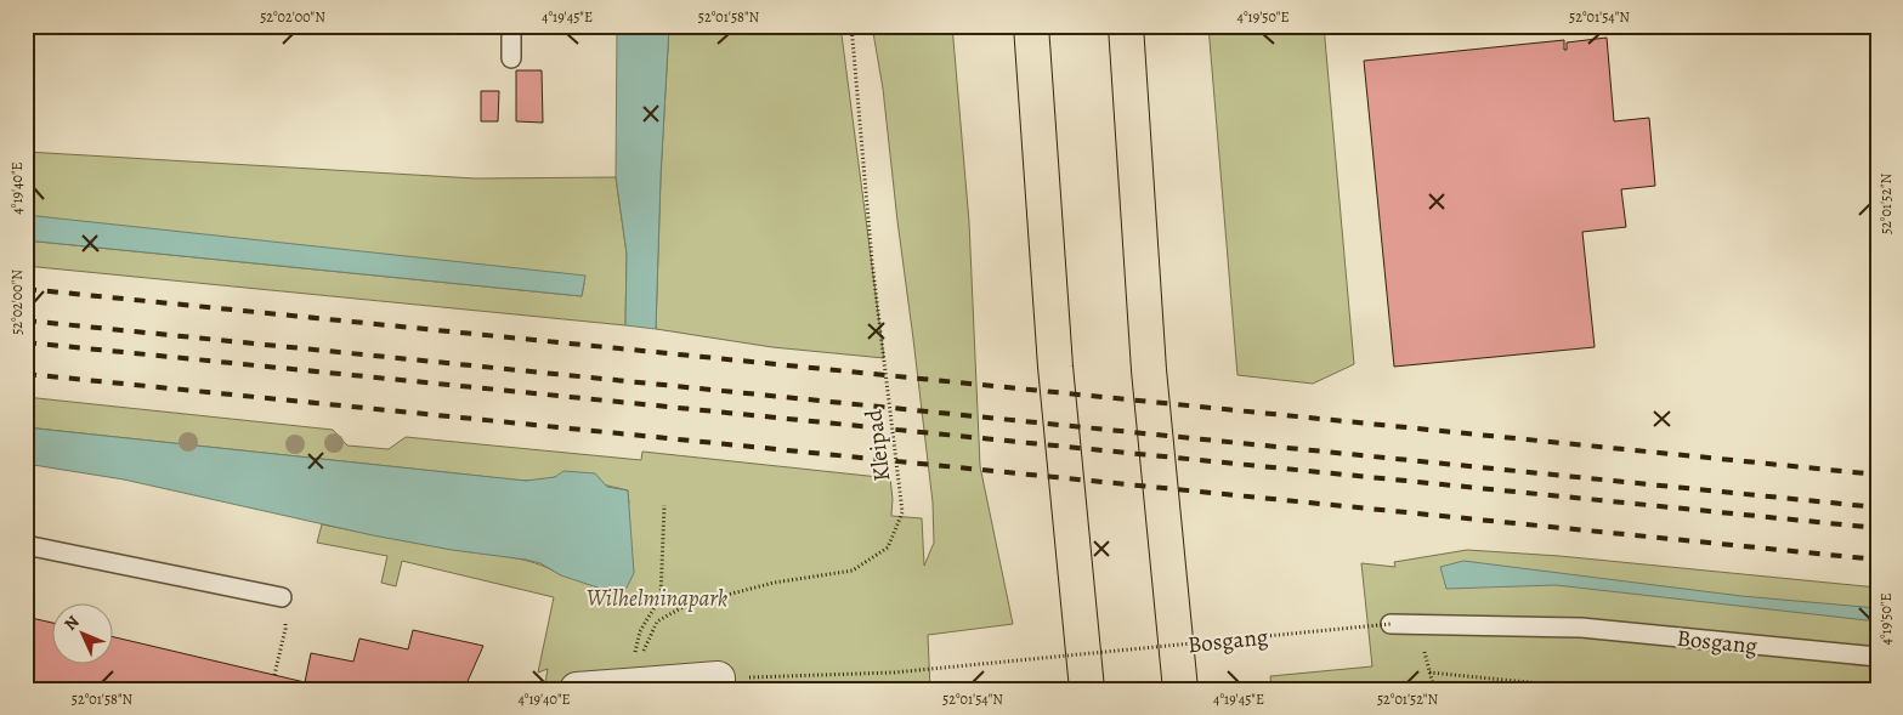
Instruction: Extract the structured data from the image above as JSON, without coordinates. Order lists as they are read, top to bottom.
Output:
{
  "streets": {
    "lane": ["Bosgang"],
    "path": ["Kleipad"]
  },
  "parks": ["Wilhelminapark"],
  "north": "top left",
  "coordinates": [
    "52°02'00\"N",
    "4°19'45\"E",
    "52°01'58\"N",
    "4°19'50\"E",
    "52°01'54\"N",
    "4°19'40\"E",
    "52°01'52\"N"
  ]
}
